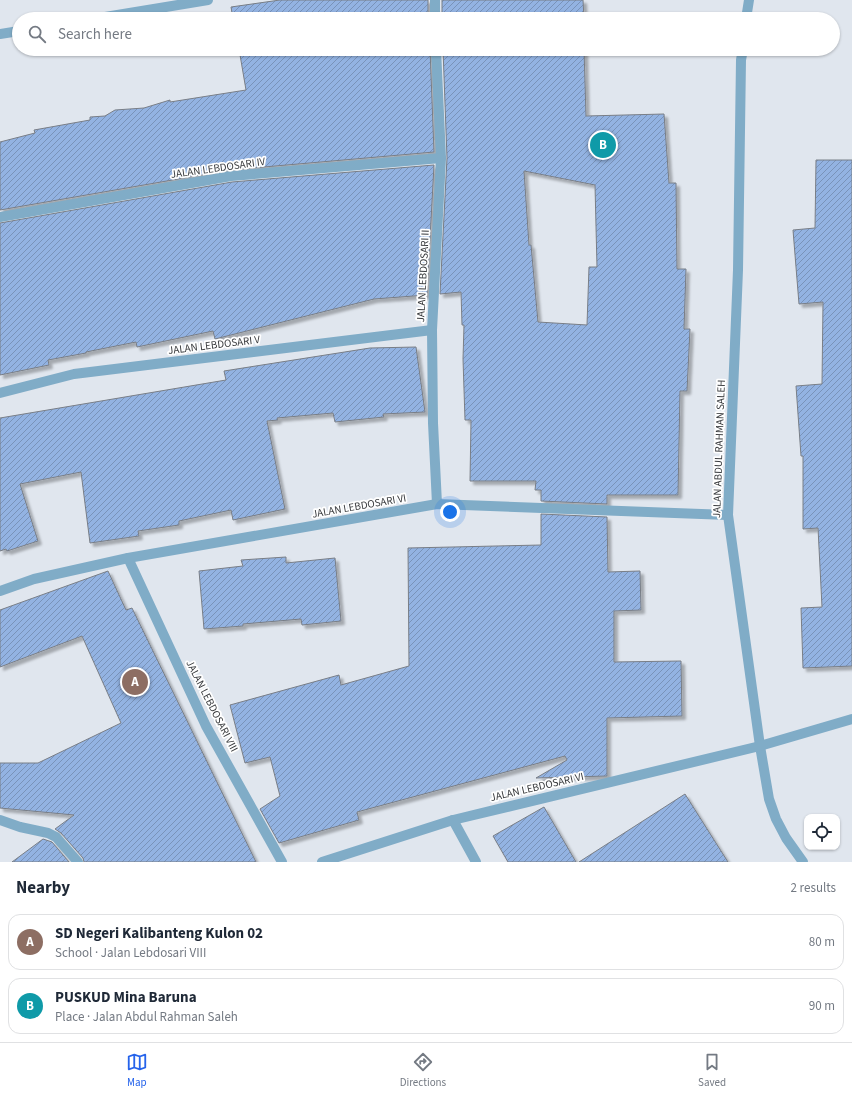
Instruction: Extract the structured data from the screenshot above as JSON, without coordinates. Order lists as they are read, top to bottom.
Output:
{
  "streets": {
    "street": [
      "JALAN LEBDOSARI IV",
      "JALAN LEBDOSARI II",
      "JALAN LEBDOSARI V",
      "JALAN ABDUL RAHMAN SALEH",
      "JALAN LEBDOSARI VI",
      "JALAN LEBDOSARI VIII"
    ]
  },
  "crossings": [
    ["JALAN LEBDOSARI IV", "JALAN LEBDOSARI II"],
    ["JALAN LEBDOSARI II", "JALAN LEBDOSARI V"],
    ["JALAN LEBDOSARI II", "JALAN LEBDOSARI VI"],
    ["JALAN ABDUL RAHMAN SALEH", "JALAN LEBDOSARI VI"],
    ["JALAN LEBDOSARI VI", "JALAN LEBDOSARI VIII"]
  ],
  "page": {
    "search": "Search here",
    "pins": ["B", "A"],
    "heading": ["Nearby", "2 results"],
    "list": [
      {
        "mark": "A",
        "name": "SD Negeri Kalibanteng Kulon 02",
        "note": "School · Jalan Lebdosari VIII",
        "value": "80 m"
      },
      {
        "mark": "B",
        "name": "PUSKUD Mina Baruna",
        "note": "Place · Jalan Abdul Rahman Saleh",
        "value": "90 m"
      }
    ],
    "nav": ["Map", "Directions", "Saved"]
  }
}
